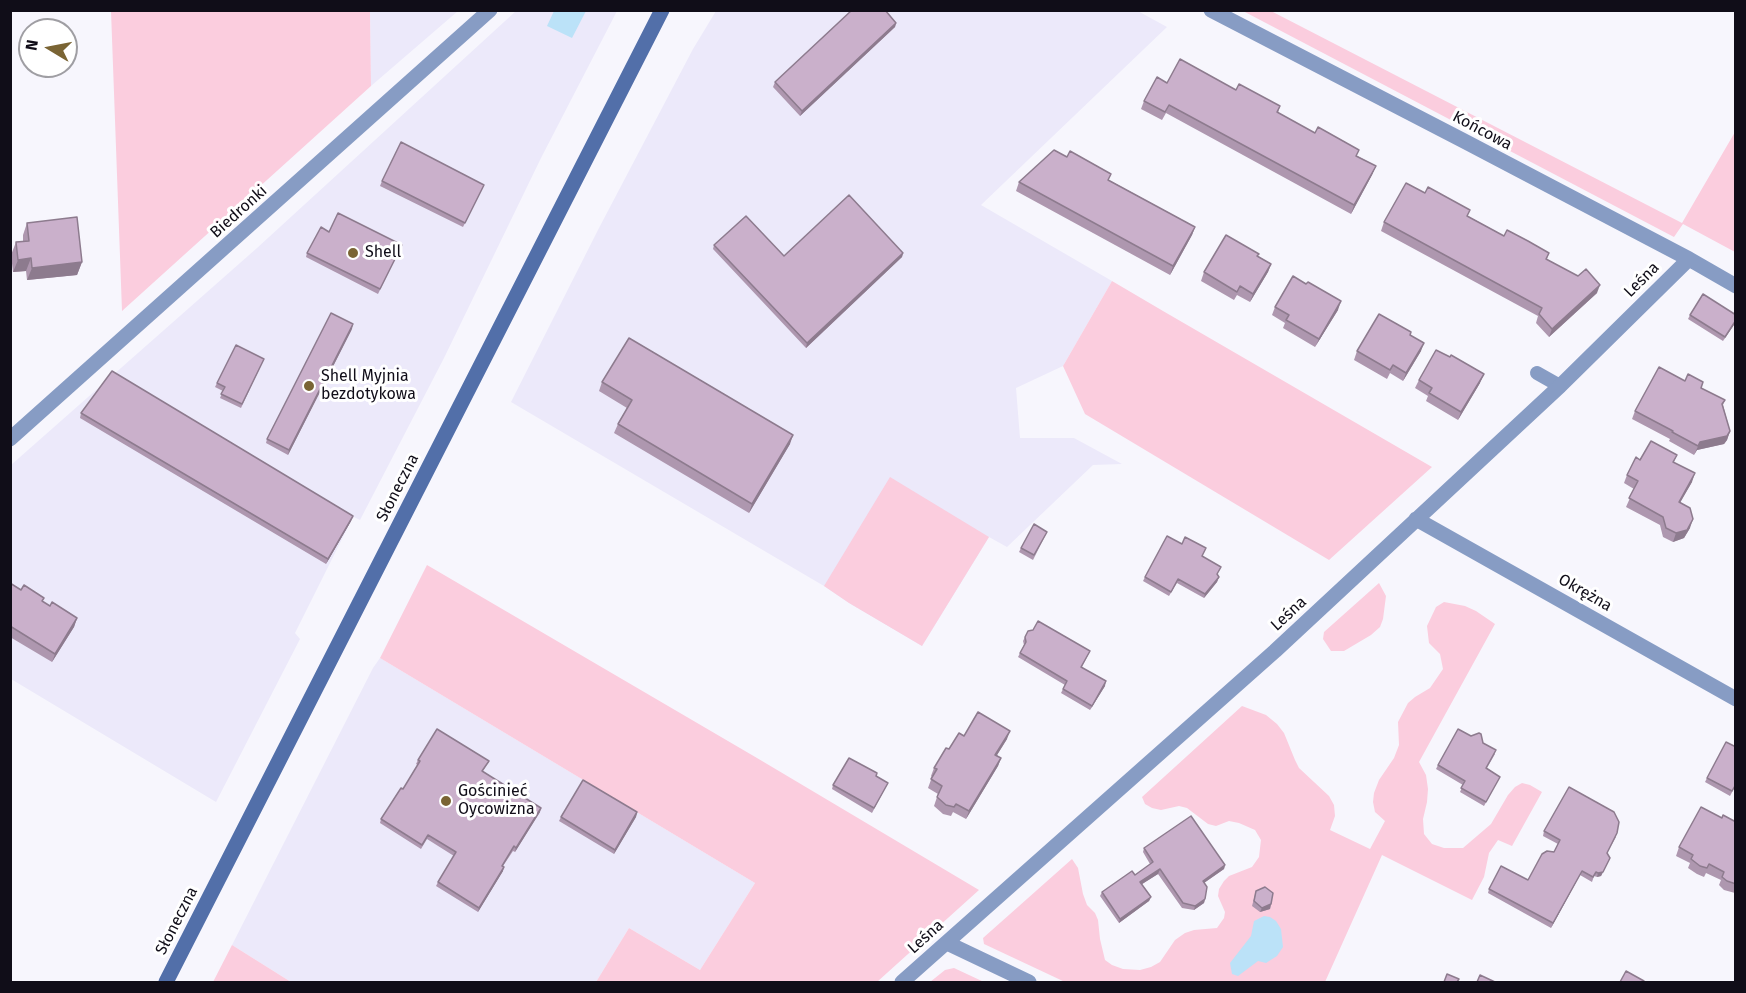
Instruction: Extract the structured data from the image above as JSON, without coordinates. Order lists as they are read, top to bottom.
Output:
{
  "streets": {
    "main road": ["Słoneczna"],
    "street": [
      "Końcowa",
      "Biedronki",
      "Leśna",
      "Okrężna"
    ]
  },
  "crossings": [
    ["Końcowa", "Leśna"],
    ["Leśna", "Okrężna"]
  ],
  "places": ["Shell", "Shell Myjnia bezdotykowa", "Gościnieć Oycowizna"],
  "north": "left"
}
